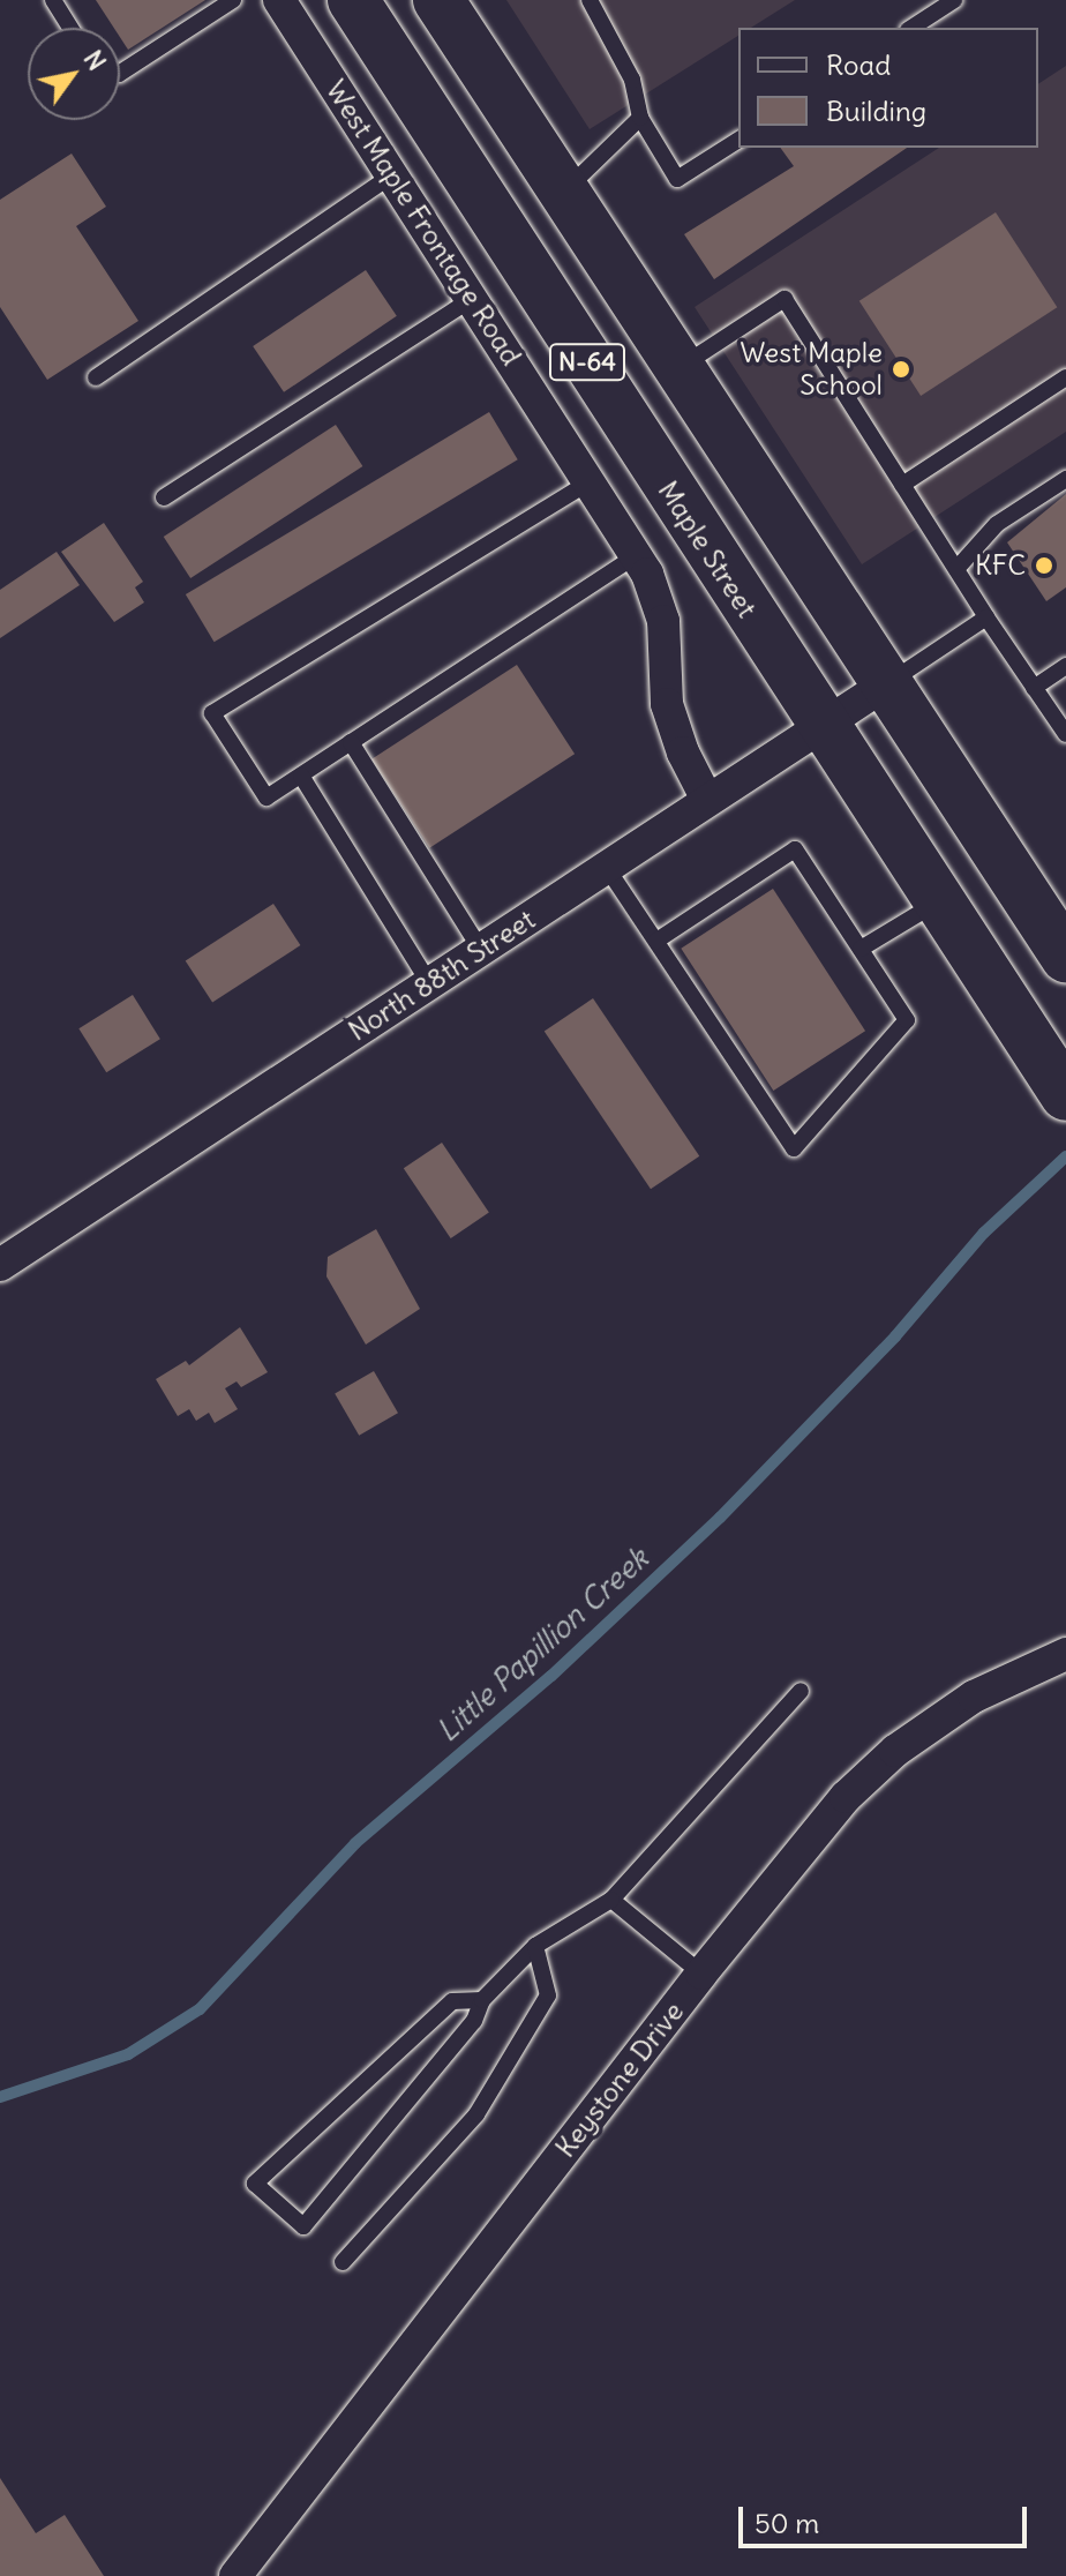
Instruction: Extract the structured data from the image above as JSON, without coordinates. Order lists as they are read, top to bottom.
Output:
{
  "streets": {
    "main road": ["N-64", "Maple Street"],
    "street": ["West Maple Frontage Road", "North 88th Street", "Keystone Drive"]
  },
  "crossings": [
    ["West Maple Frontage Road", "North 88th Street"],
    ["N-64", "North 88th Street"],
    ["Maple Street", "North 88th Street"]
  ],
  "water": ["Little Papillion Creek"],
  "places": ["West Maple School", "KFC"],
  "legend": ["Road", "Building"],
  "scale_bar": "50 m",
  "north": "top right"
}
